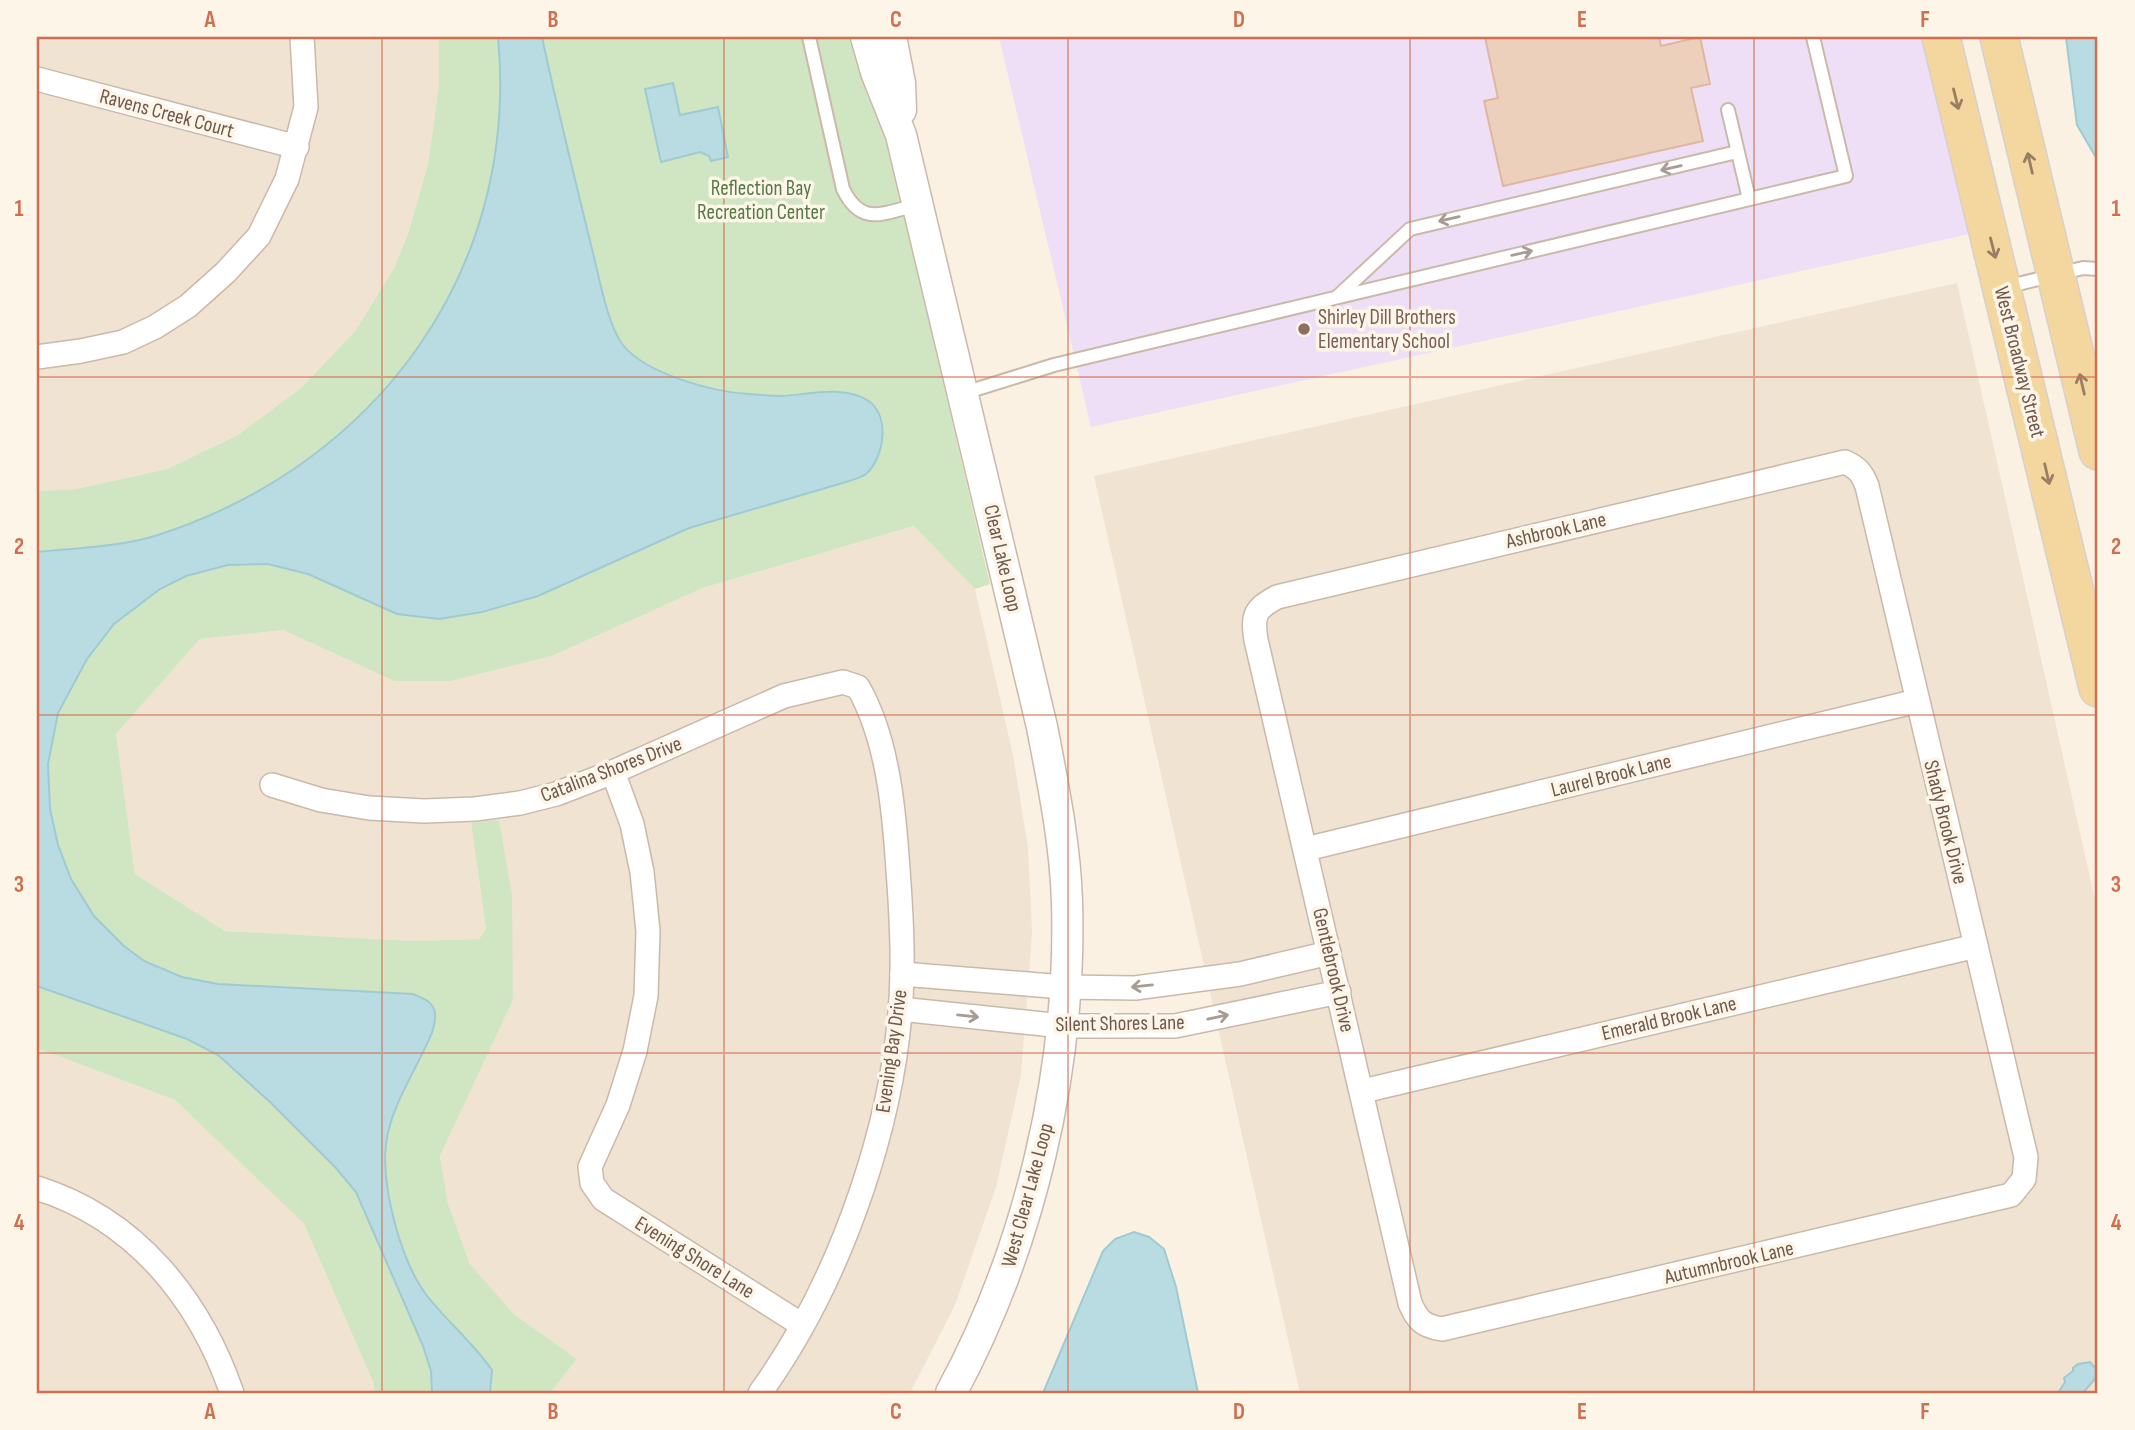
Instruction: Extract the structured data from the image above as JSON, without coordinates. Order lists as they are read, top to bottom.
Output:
{
  "streets": {
    "main road": ["West Broadway Street"],
    "street": [
      "Ravens Creek Court",
      "Ashbrook Lane",
      "Clear Lake Loop",
      "Catalina Shores Drive",
      "Laurel Brook Lane",
      "Shady Brook Drive",
      "Gentlebrook Drive",
      "Emerald Brook Lane",
      "Silent Shores Lane",
      "Evening Bay Drive",
      "West Clear Lake Loop",
      "Evening Shore Lane",
      "Autumnbrook Lane"
    ]
  },
  "crossings": [
    ["Ashbrook Lane", "Shady Brook Drive"],
    ["Ashbrook Lane", "Gentlebrook Drive"],
    ["Clear Lake Loop", "Silent Shores Lane"],
    ["Clear Lake Loop", "West Clear Lake Loop"],
    ["Catalina Shores Drive", "Evening Bay Drive"],
    ["Catalina Shores Drive", "Evening Shore Lane"],
    ["Laurel Brook Lane", "Shady Brook Drive"],
    ["Laurel Brook Lane", "Gentlebrook Drive"],
    ["Shady Brook Drive", "Emerald Brook Lane"],
    ["Shady Brook Drive", "Autumnbrook Lane"],
    ["Gentlebrook Drive", "Emerald Brook Lane"],
    ["Gentlebrook Drive", "Silent Shores Lane"],
    ["Gentlebrook Drive", "Autumnbrook Lane"],
    ["Silent Shores Lane", "Evening Bay Drive"],
    ["Silent Shores Lane", "West Clear Lake Loop"],
    ["Evening Bay Drive", "Evening Shore Lane"]
  ],
  "parks": ["Reflection Bay Recreation Center"],
  "places": ["Shirley Dill Brothers Elementary School"],
  "grid": {
    "columns": [
      "A",
      "B",
      "C",
      "D",
      "E",
      "F"
    ],
    "rows": [
      "1",
      "2",
      "3",
      "4"
    ]
  }
}
